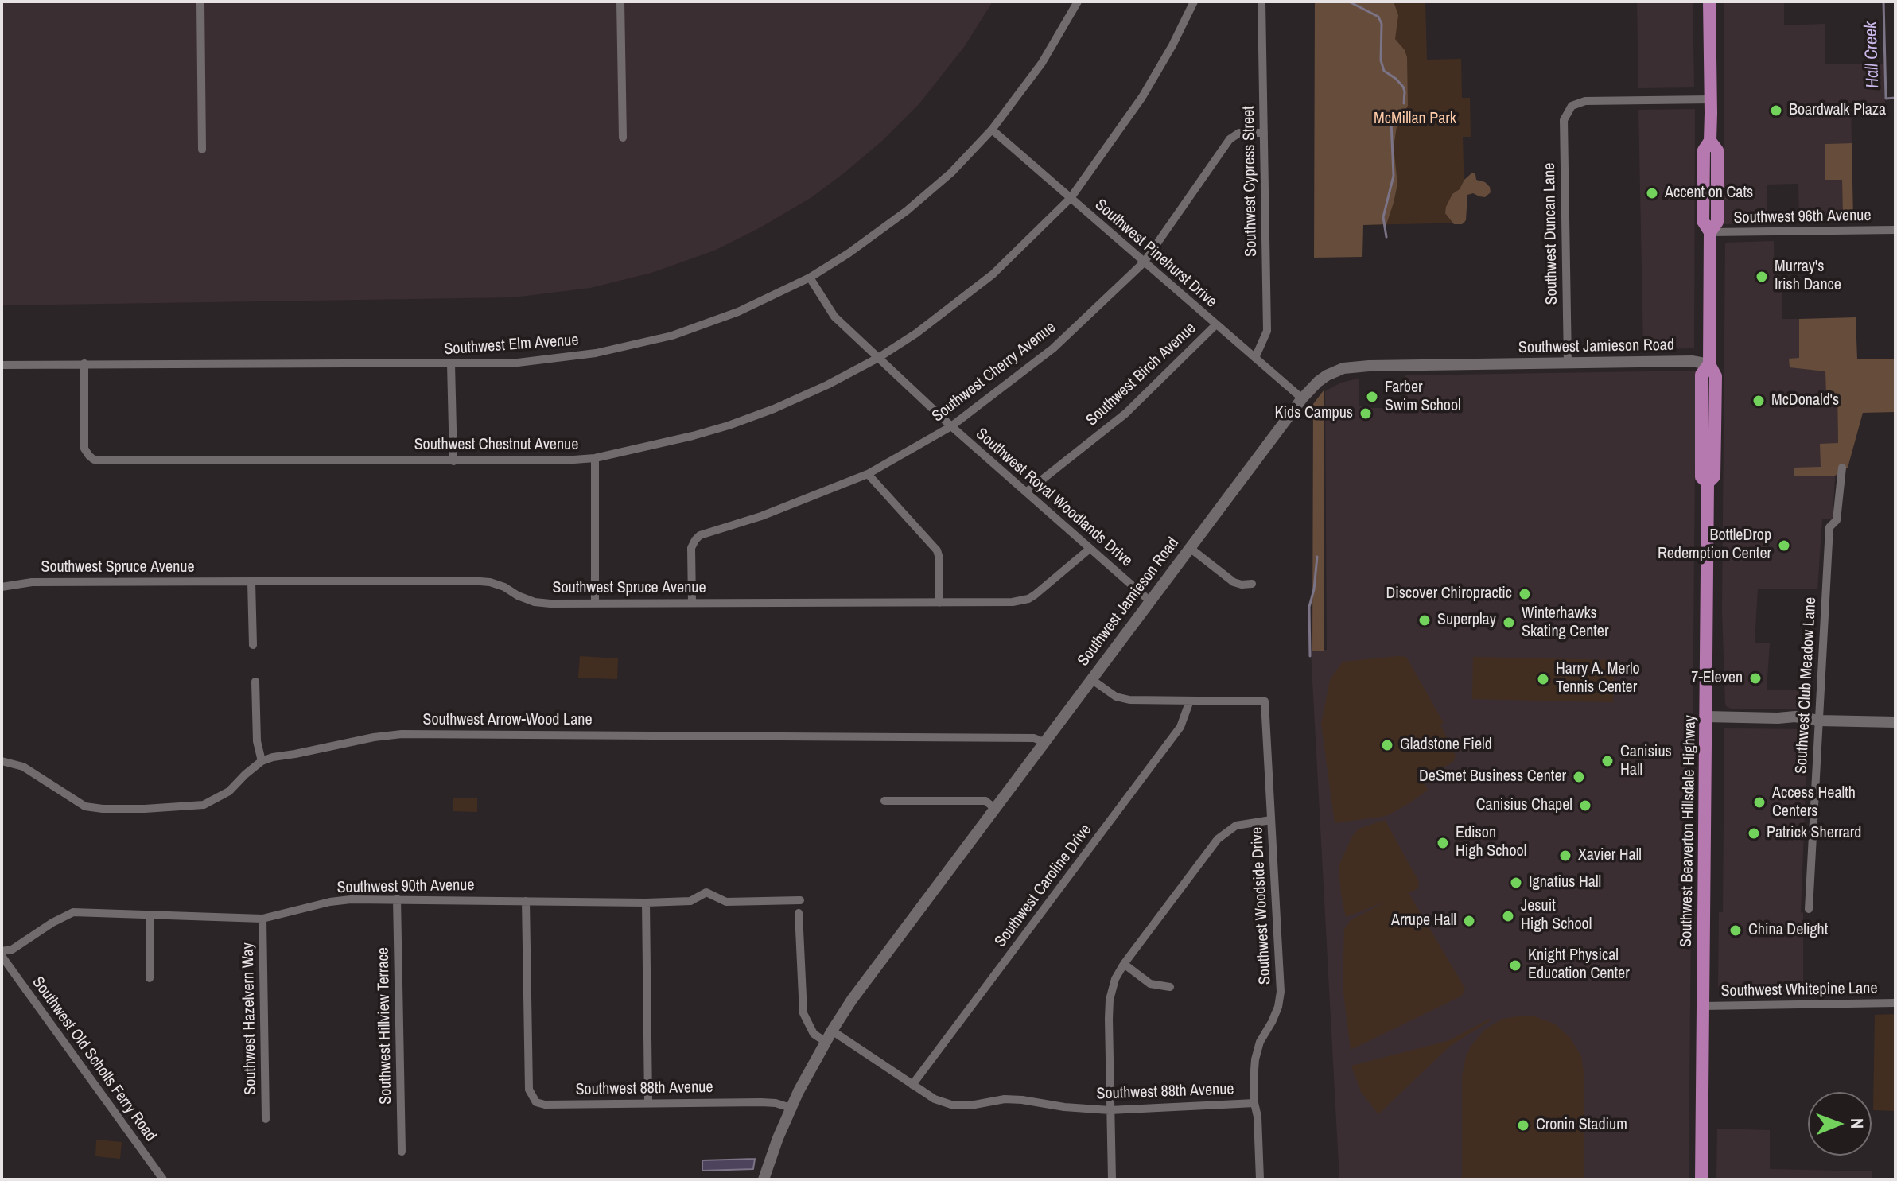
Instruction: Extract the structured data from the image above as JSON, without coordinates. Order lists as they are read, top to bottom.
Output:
{
  "streets": {
    "main road": ["Southwest Beaverton Hillsdale Highway"],
    "street": [
      "Southwest Cypress Street",
      "Southwest 96th Avenue",
      "Southwest Duncan Lane",
      "Southwest Pinehurst Drive",
      "Southwest Elm Avenue",
      "Southwest Jamieson Road",
      "Southwest Cherry Avenue",
      "Southwest Birch Avenue",
      "Southwest Chestnut Avenue",
      "Southwest Royal Woodlands Drive",
      "Southwest Spruce Avenue",
      "Southwest Club Meadow Lane",
      "Southwest Arrow-Wood Lane",
      "Southwest Caroline Drive",
      "Southwest 90th Avenue",
      "Southwest Woodside Drive",
      "Southwest Whitepine Lane",
      "Southwest Hazelvern Way",
      "Southwest Hillview Terrace",
      "Southwest Old Scholls Ferry Road",
      "Southwest 88th Avenue"
    ]
  },
  "crossings": [
    ["Southwest Cypress Street", "Southwest Pinehurst Drive"],
    ["Southwest Cypress Street", "Southwest Cherry Avenue"],
    ["Southwest 96th Avenue", "Southwest Beaverton Hillsdale Highway"],
    ["Southwest Duncan Lane", "Southwest Jamieson Road"],
    ["Southwest Duncan Lane", "Southwest Beaverton Hillsdale Highway"],
    ["Southwest Pinehurst Drive", "Southwest Elm Avenue"],
    ["Southwest Pinehurst Drive", "Southwest Jamieson Road"],
    ["Southwest Pinehurst Drive", "Southwest Cherry Avenue"],
    ["Southwest Pinehurst Drive", "Southwest Birch Avenue"],
    ["Southwest Pinehurst Drive", "Southwest Chestnut Avenue"],
    ["Southwest Elm Avenue", "Southwest Chestnut Avenue"],
    ["Southwest Elm Avenue", "Southwest Royal Woodlands Drive"],
    ["Southwest Jamieson Road", "Southwest Royal Woodlands Drive"],
    ["Southwest Jamieson Road", "Southwest Arrow-Wood Lane"],
    ["Southwest Jamieson Road", "Southwest Beaverton Hillsdale Highway"],
    ["Southwest Jamieson Road", "Southwest 88th Avenue"],
    ["Southwest Cherry Avenue", "Southwest Royal Woodlands Drive"],
    ["Southwest Cherry Avenue", "Southwest Spruce Avenue"],
    ["Southwest Birch Avenue", "Southwest Royal Woodlands Drive"],
    ["Southwest Chestnut Avenue", "Southwest Royal Woodlands Drive"],
    ["Southwest Royal Woodlands Drive", "Southwest Spruce Avenue"],
    ["Southwest Beaverton Hillsdale Highway", "Southwest Whitepine Lane"],
    ["Southwest Caroline Drive", "Southwest Woodside Drive"],
    ["Southwest Caroline Drive", "Southwest 88th Avenue"],
    ["Southwest 90th Avenue", "Southwest Hazelvern Way"],
    ["Southwest 90th Avenue", "Southwest Hillview Terrace"],
    ["Southwest 90th Avenue", "Southwest 88th Avenue"],
    ["Southwest Woodside Drive", "Southwest 88th Avenue"]
  ],
  "water": ["Hall Creek"],
  "parks": ["McMillan Park"],
  "places": [
    "Boardwalk Plaza",
    "Accent on Cats",
    "Murray's Irish Dance",
    "Farber Swim School",
    "McDonald's",
    "Kids Campus",
    "BottleDrop Redemption Center",
    "Discover Chiropractic",
    "Superplay",
    "Winterhawks Skating Center",
    "7-Eleven",
    "Harry A. Merlo Tennis Center",
    "Gladstone Field",
    "Canisius Hall",
    "DeSmet Business Center",
    "Access Health Centers",
    "Canisius Chapel",
    "Patrick Sherrard",
    "Edison High School",
    "Xavier Hall",
    "Ignatius Hall",
    "Jesuit High School",
    "Arrupe Hall",
    "China Delight",
    "Knight Physical Education Center",
    "Cronin Stadium"
  ],
  "north": "right"
}
